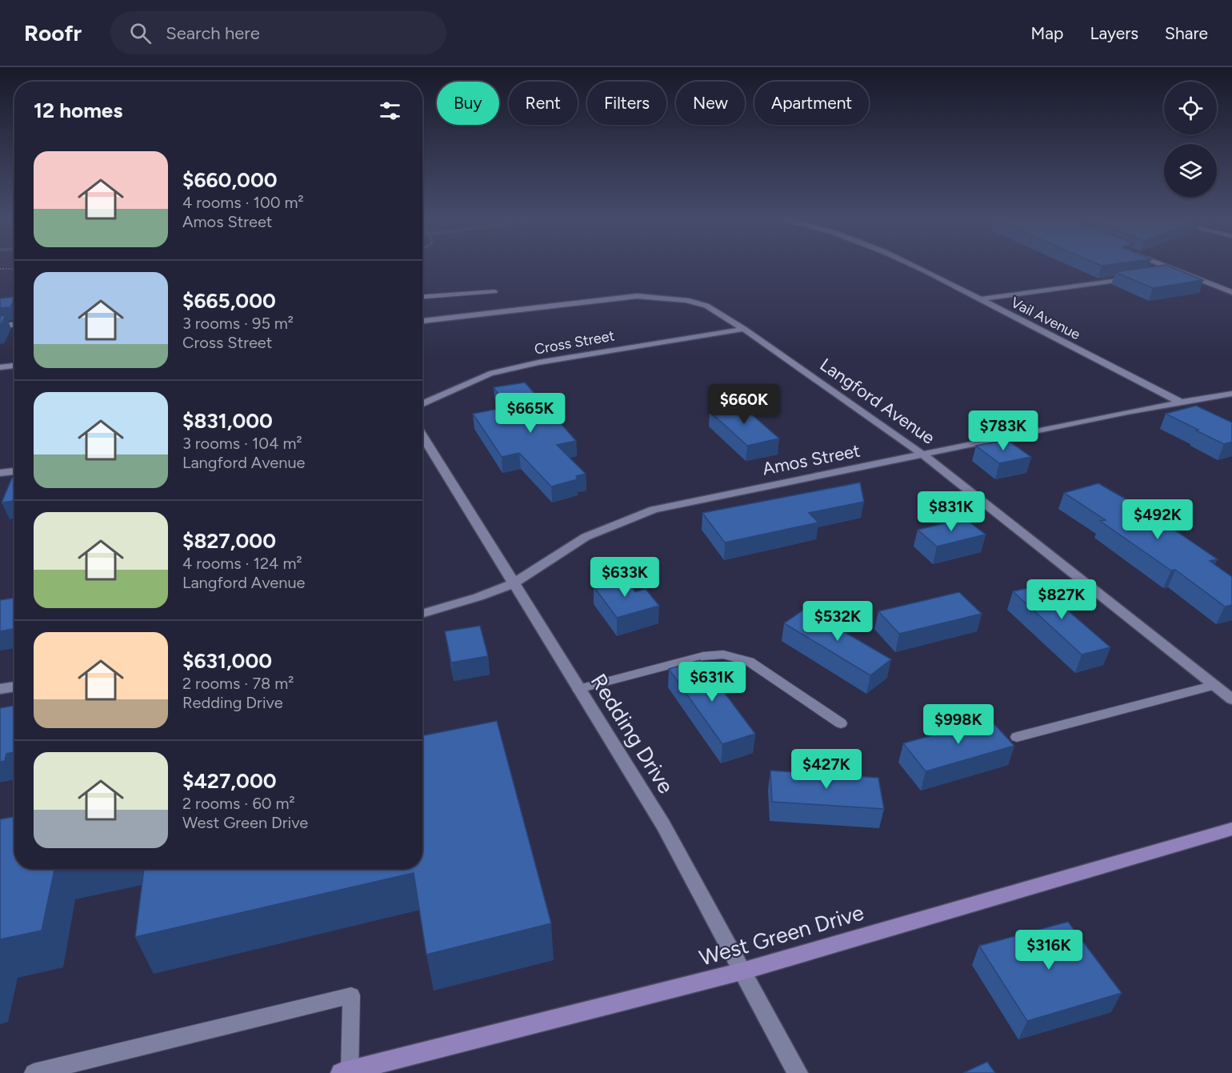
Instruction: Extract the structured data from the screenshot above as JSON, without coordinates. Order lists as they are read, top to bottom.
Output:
{
  "streets": {
    "main road": ["West Green Drive"],
    "street": [
      "Vail Avenue",
      "Cross Street",
      "Langford Avenue",
      "Amos Street",
      "Redding Drive"
    ]
  },
  "crossings": [
    ["Vail Avenue", "Amos Street"],
    ["Cross Street", "Langford Avenue"],
    ["Langford Avenue", "Amos Street"],
    ["Amos Street", "Redding Drive"],
    ["Redding Drive", "West Green Drive"]
  ],
  "page": {
    "header": "Roofr",
    "search": "Search here",
    "nav": ["Map", "Layers", "Share"],
    "chip": [
      "Buy",
      "Rent",
      "Filters",
      "New",
      "Apartment"
    ],
    "heading": "12 homes",
    "list": [
      {
        "name": "$660,000",
        "note": "4 rooms · 100 m² · Amos Street"
      },
      {
        "name": "$665,000",
        "note": "3 rooms · 95 m² · Cross Street"
      },
      {
        "name": "$831,000",
        "note": "3 rooms · 104 m² · Langford Avenue"
      },
      {
        "name": "$827,000",
        "note": "4 rooms · 124 m² · Langford Avenue"
      },
      {
        "name": "$631,000",
        "note": "2 rooms · 78 m² · Redding Drive"
      },
      {
        "name": "$427,000",
        "note": "2 rooms · 60 m² · West Green Drive"
      }
    ],
    "price": [
      "$660K",
      "$665K",
      "$783K",
      "$831K",
      "$492K",
      "$633K",
      "$827K",
      "$532K",
      "$631K",
      "$998K",
      "$427K",
      "$316K"
    ]
  }
}
